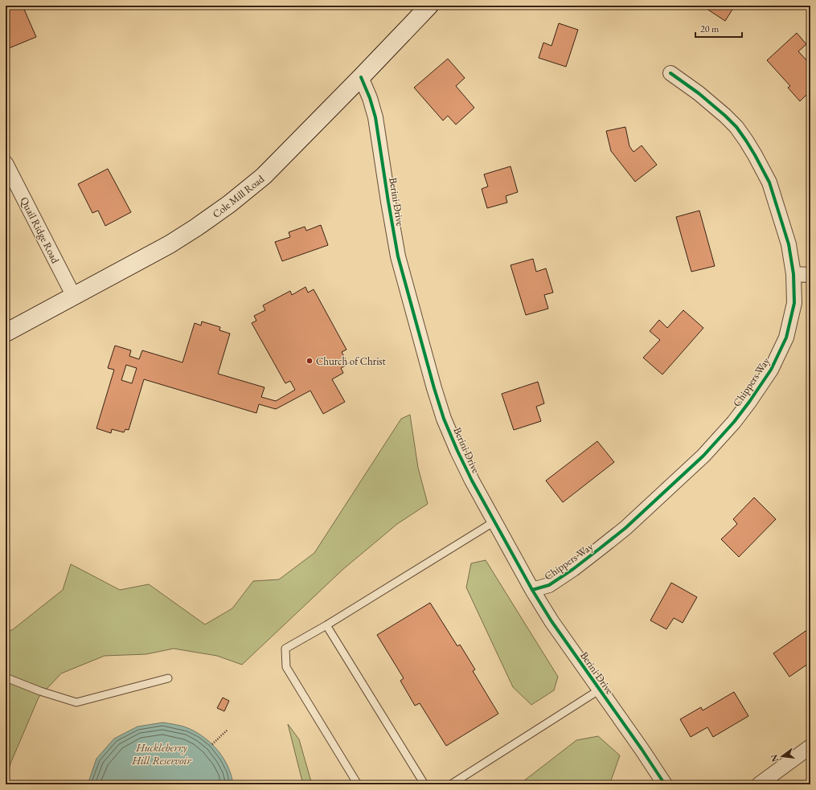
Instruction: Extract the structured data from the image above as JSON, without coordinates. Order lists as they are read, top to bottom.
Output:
{
  "streets": {
    "street": [
      "Cole Mill Road",
      "Berini Drive",
      "Quail Ridge Road",
      "Chippers Way"
    ]
  },
  "crossings": [
    ["Cole Mill Road", "Berini Drive"],
    ["Cole Mill Road", "Quail Ridge Road"],
    ["Berini Drive", "Chippers Way"]
  ],
  "water": ["Huckleberry Hill Reservoir"],
  "places": ["Church of Christ"],
  "scale_bar": "20 m",
  "north": "left"
}
